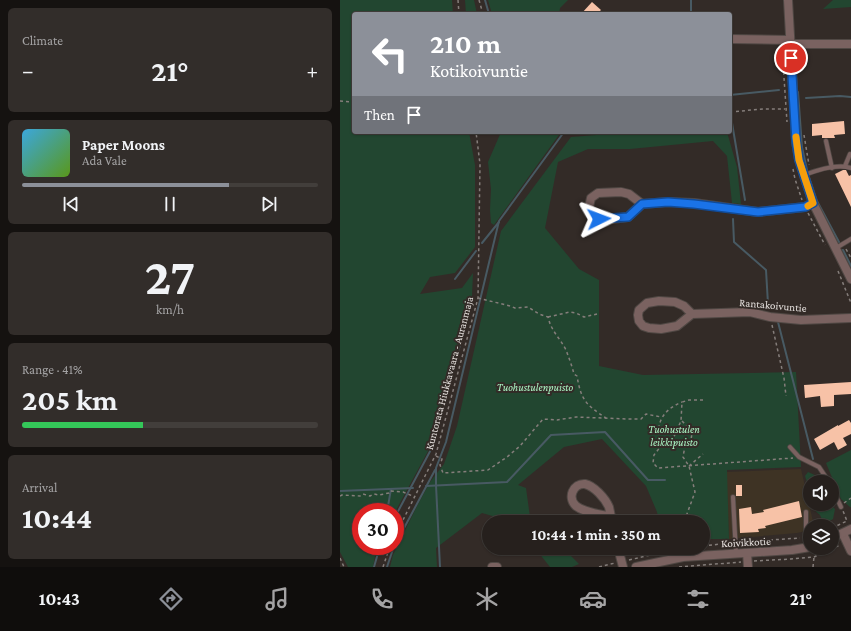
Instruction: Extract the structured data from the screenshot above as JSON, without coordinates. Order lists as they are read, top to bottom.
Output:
{
  "streets": {
    "street": ["Rantakoivuntie", "Koivikkotie"],
    "path": ["Kuntorata Hiukkavaara - Auranmaja"]
  },
  "parks": ["Tuohustulenpuisto", "Tuohustulen leikkipuisto"],
  "page": {
    "tile": [
      "Climate",
      ["27", "km/h"],
      ["Range · 41%", "205 km"],
      ["Arrival", "10:44"]
    ],
    "turn": ["210 m", "Kotikoivuntie"],
    "heat": ["−", "21°", "+"],
    "then": "Then",
    "song": ["Paper Moons", "Ada Vale"],
    "limit": "30",
    "trip": "10:44 · 1 min · 350 m",
    "tabs": ["10:43", "21°"]
  }
}
